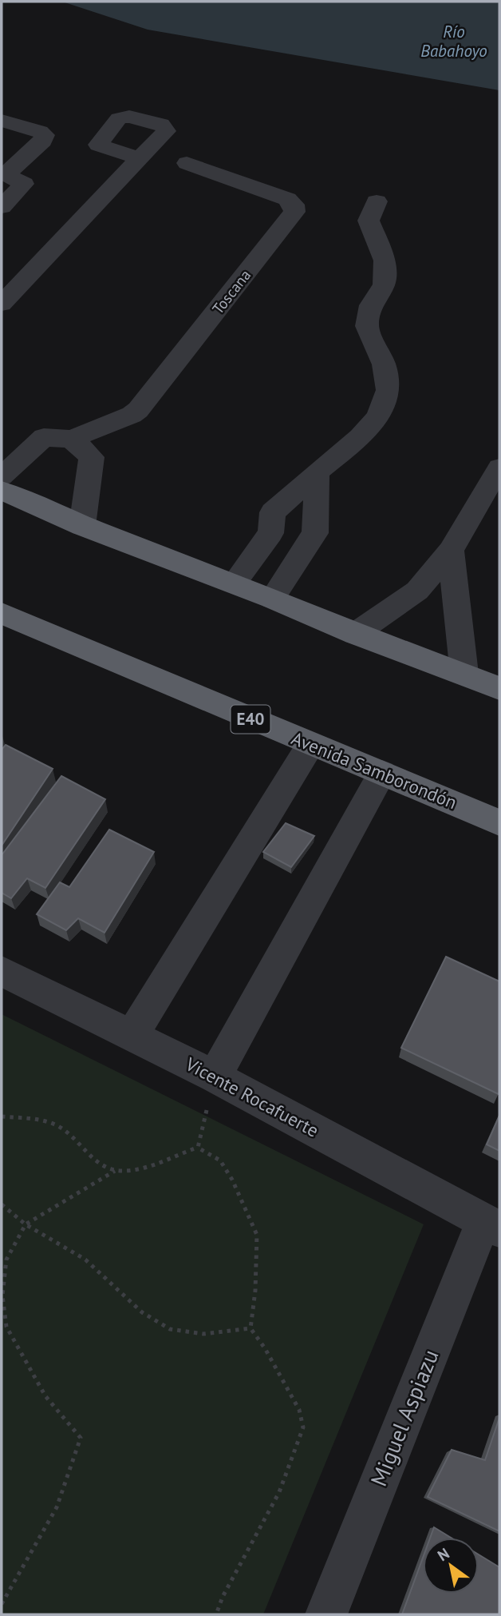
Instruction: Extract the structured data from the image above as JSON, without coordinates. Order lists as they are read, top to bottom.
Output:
{
  "streets": {
    "highway": ["E40", "Avenida Samborondón"],
    "street": ["Toscana", "Vicente Rocafuerte", "Miguel Aspiazu"]
  },
  "crossings": [
    ["Vicente Rocafuerte", "Miguel Aspiazu"]
  ],
  "water": ["Río Babahoyo"],
  "north": "top left"
}
